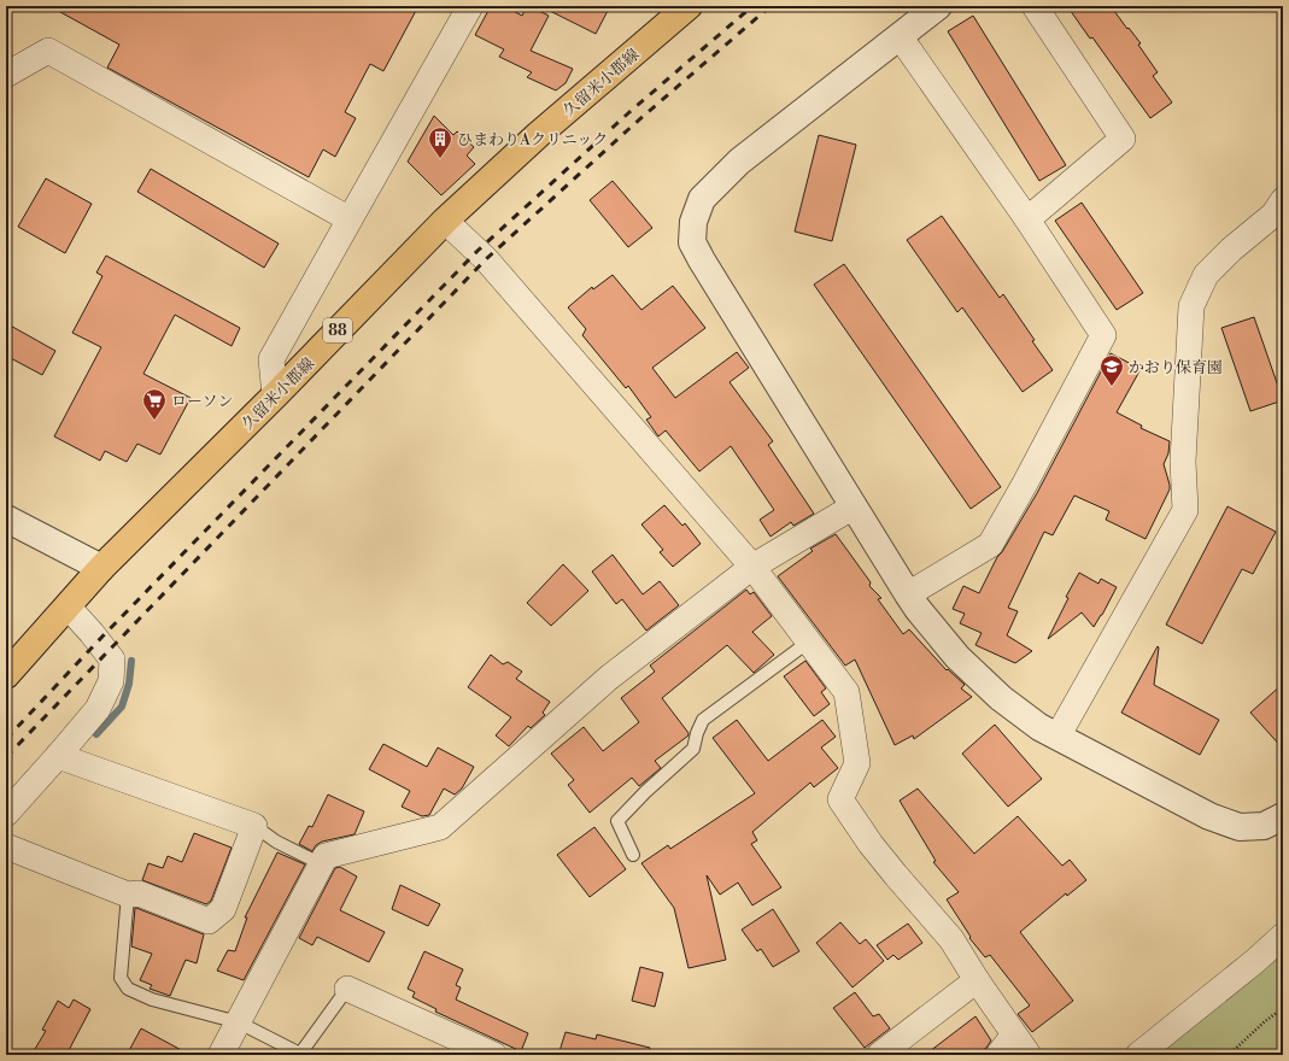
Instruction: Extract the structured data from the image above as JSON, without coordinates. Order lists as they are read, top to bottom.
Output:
{
  "streets": {
    "main road": ["久留米小郡線", "88"]
  },
  "places": {
    "building": ["ひまわりAクリニック"],
    "school or university": ["かおり保育園"],
    "supermarket": ["ローソン"]
  }
}
